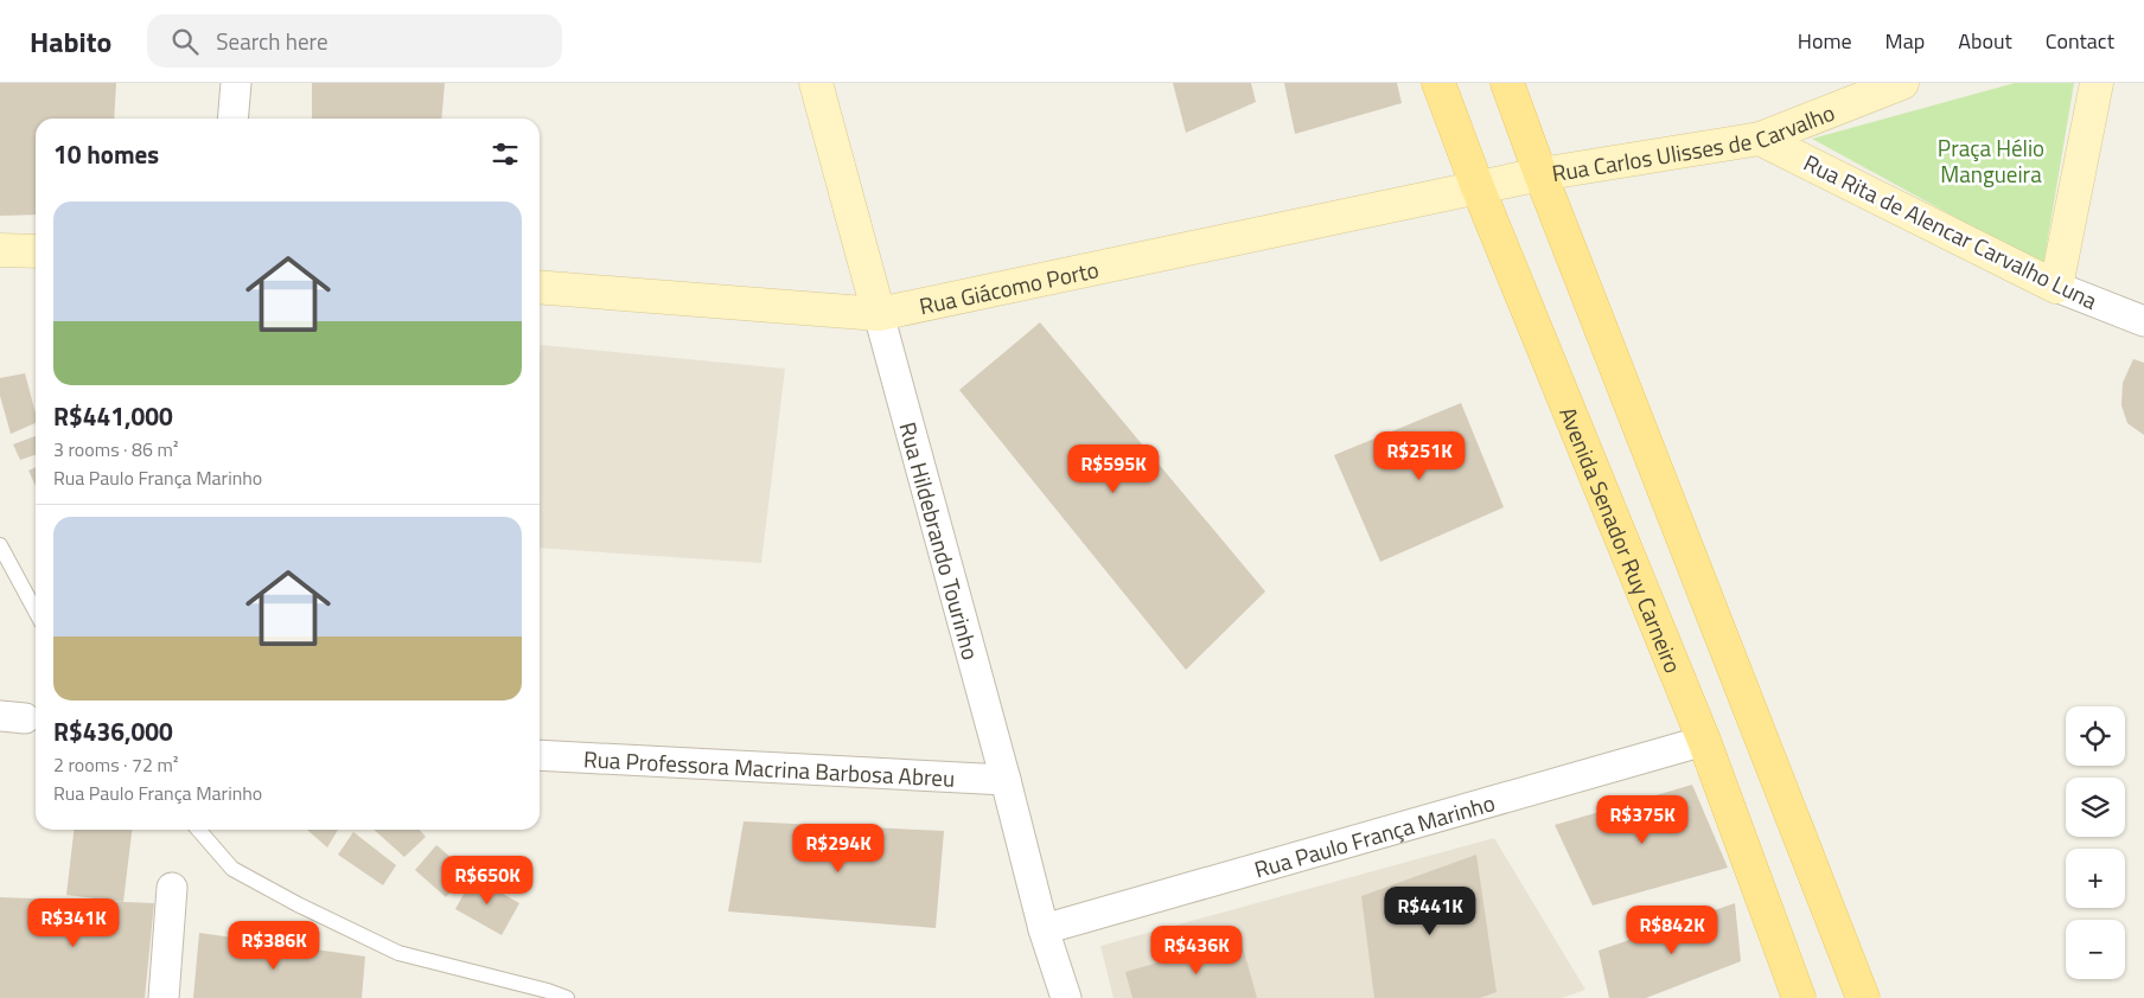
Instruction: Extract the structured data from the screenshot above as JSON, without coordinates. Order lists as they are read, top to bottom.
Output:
{
  "streets": {
    "main road": ["Avenida Senador Ruy Carneiro"],
    "street": [
      "Rua Carlos Ulisses de Carvalho",
      "Rua Rita de Alencar Carvalho Luna",
      "Rua Giácomo Porto",
      "Rua Hildebrando Tourinho",
      "Rua Professora Macrina Barbosa Abreu",
      "Rua Paulo França Marinho"
    ]
  },
  "crossings": [
    ["Rua Carlos Ulisses de Carvalho", "Rua Rita de Alencar Carvalho Luna"],
    ["Rua Carlos Ulisses de Carvalho", "Rua Giácomo Porto"],
    ["Rua Carlos Ulisses de Carvalho", "Avenida Senador Ruy Carneiro"],
    ["Rua Giácomo Porto", "Avenida Senador Ruy Carneiro"],
    ["Rua Giácomo Porto", "Rua Hildebrando Tourinho"],
    ["Avenida Senador Ruy Carneiro", "Rua Paulo França Marinho"],
    ["Rua Hildebrando Tourinho", "Rua Professora Macrina Barbosa Abreu"],
    ["Rua Hildebrando Tourinho", "Rua Paulo França Marinho"]
  ],
  "parks": ["Praça Hélio Mangueira"],
  "page": {
    "header": "Habito",
    "search": "Search here",
    "nav": [
      "Home",
      "Map",
      "About",
      "Contact"
    ],
    "heading": "10 homes",
    "list": [
      {
        "name": "R$441,000",
        "note": "3 rooms · 86 m² · Rua Paulo França Marinho"
      },
      {
        "name": "R$436,000",
        "note": "2 rooms · 72 m² · Rua Paulo França Marinho"
      }
    ],
    "price": [
      "R$251K",
      "R$595K",
      "R$375K",
      "R$294K",
      "R$650K",
      "R$441K",
      "R$341K",
      "R$842K",
      "R$386K",
      "R$436K"
    ],
    "map_buttons": ["+", "−"]
  }
}
